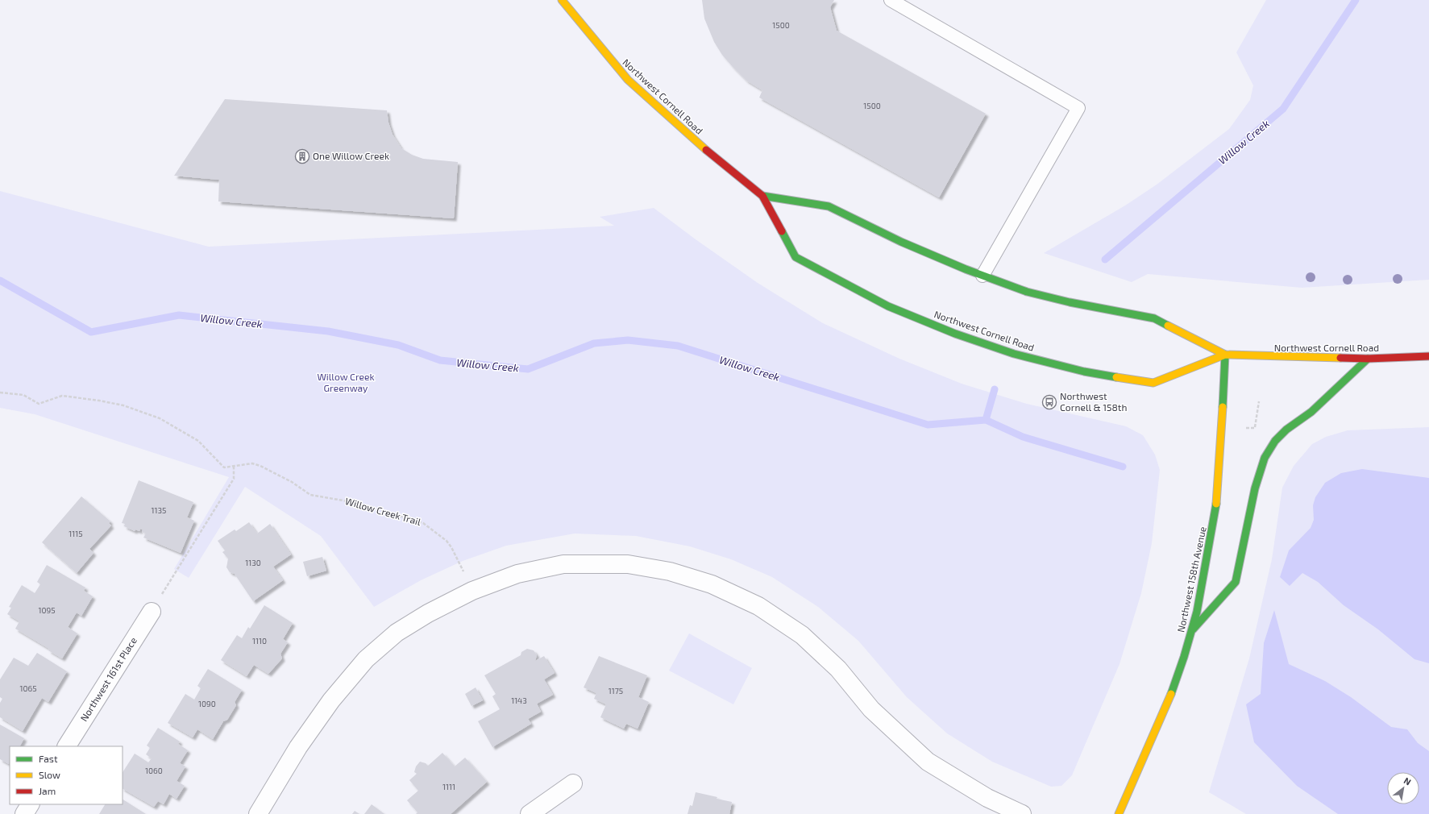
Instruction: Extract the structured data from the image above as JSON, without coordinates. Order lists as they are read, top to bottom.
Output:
{
  "streets": {
    "main road": ["Northwest Cornell Road", "Northwest 158th Avenue"],
    "street": ["Northwest 161st Place"],
    "path": ["Willow Creek Trail"]
  },
  "crossings": [
    ["Northwest Cornell Road", "Northwest 158th Avenue"]
  ],
  "water": ["Willow Creek"],
  "parks": ["Willow Creek Greenway"],
  "places": {
    "building": ["One Willow Creek"],
    "bus stop": ["Northwest Cornell & 158th"]
  },
  "house_numbers": [
    "1500",
    "1500",
    "1135",
    "1115",
    "1130",
    "1095",
    "1110",
    "1065",
    "1175",
    "1143",
    "1090",
    "1060",
    "1111"
  ],
  "legend": ["Fast", "Slow", "Jam"],
  "north": "top right"
}
